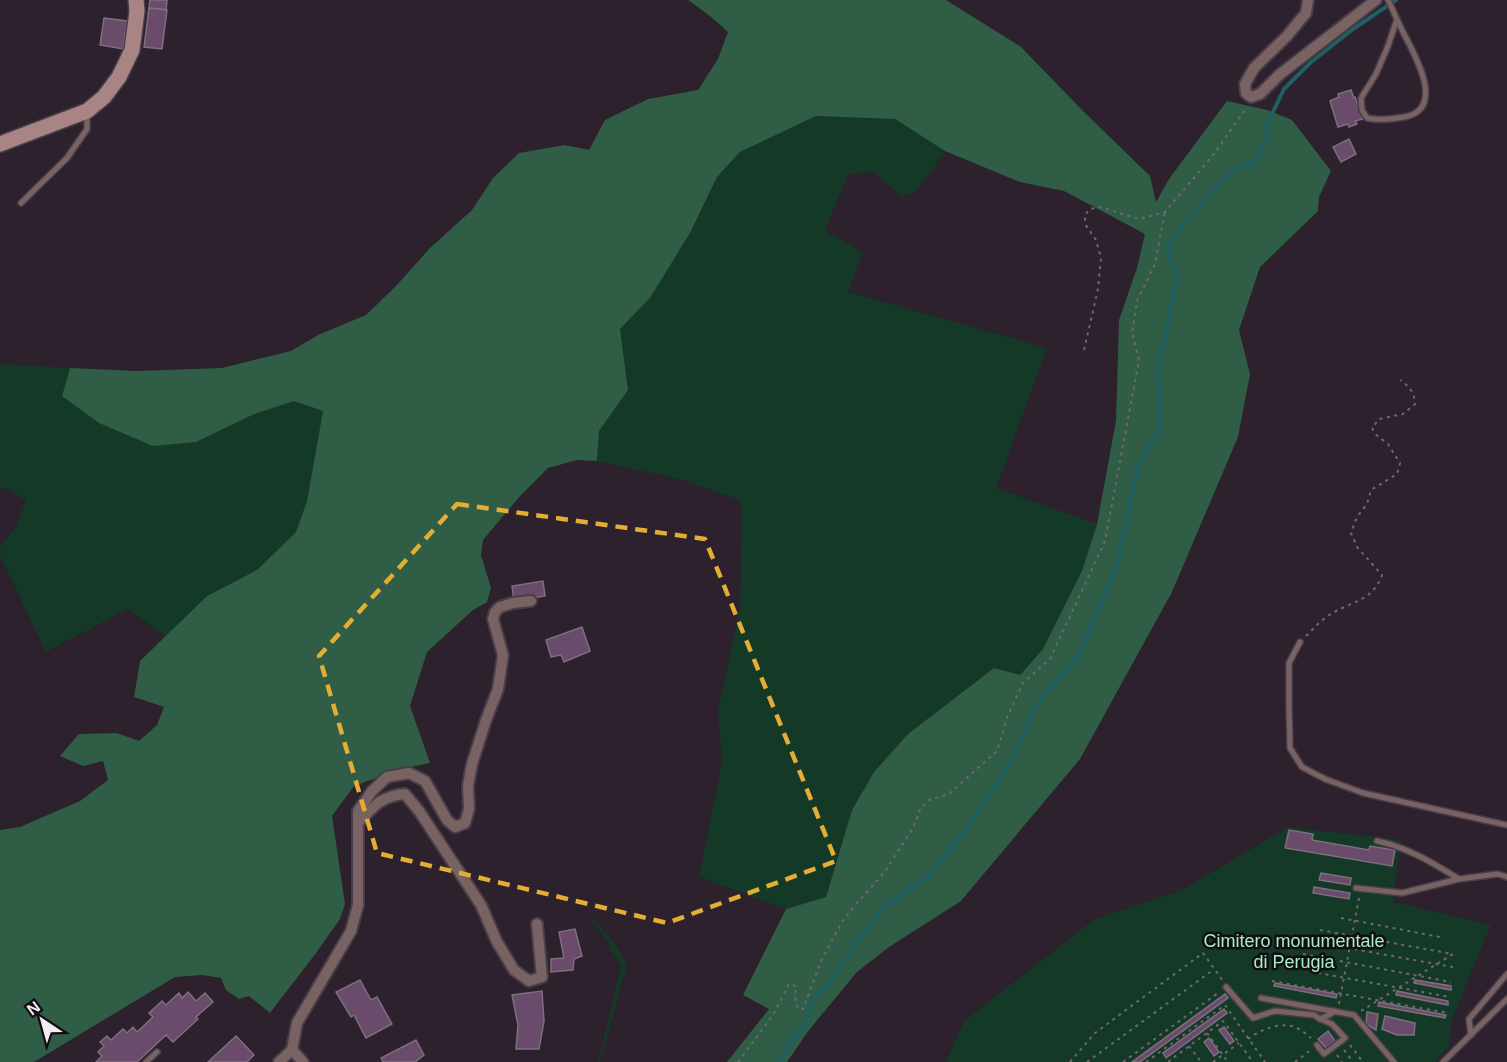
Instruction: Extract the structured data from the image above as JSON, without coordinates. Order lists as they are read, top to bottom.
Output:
{
  "parks": ["Cimitero monumentale di Perugia"],
  "north": "top left"
}
